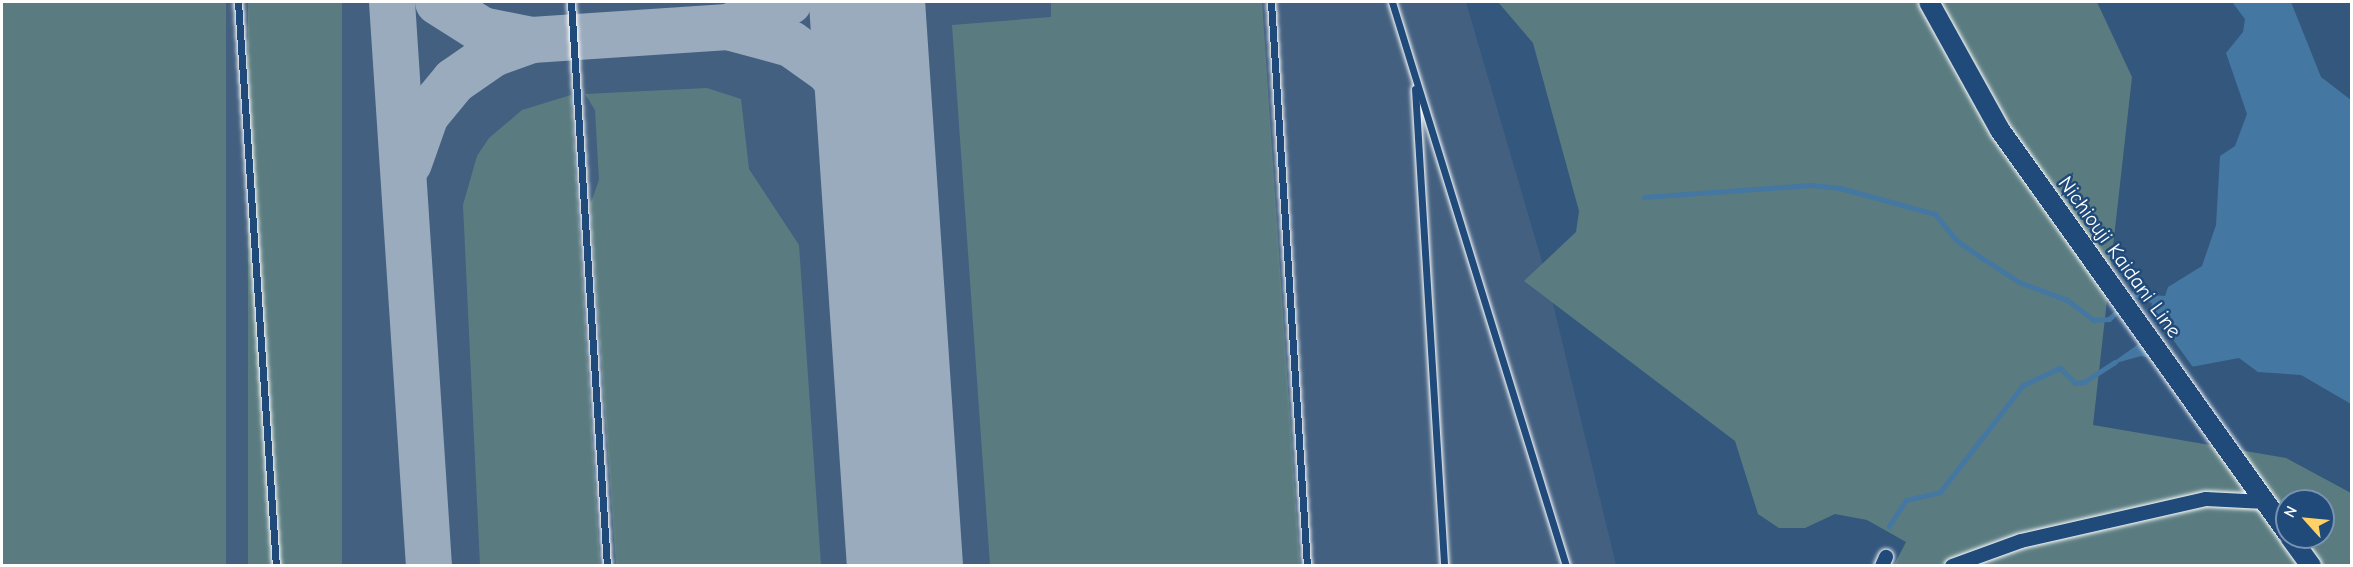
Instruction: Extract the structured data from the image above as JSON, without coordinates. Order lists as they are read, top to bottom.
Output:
{
  "streets": {
    "main road": ["Nichiouji Kaidani Line"]
  },
  "north": "top left"
}
